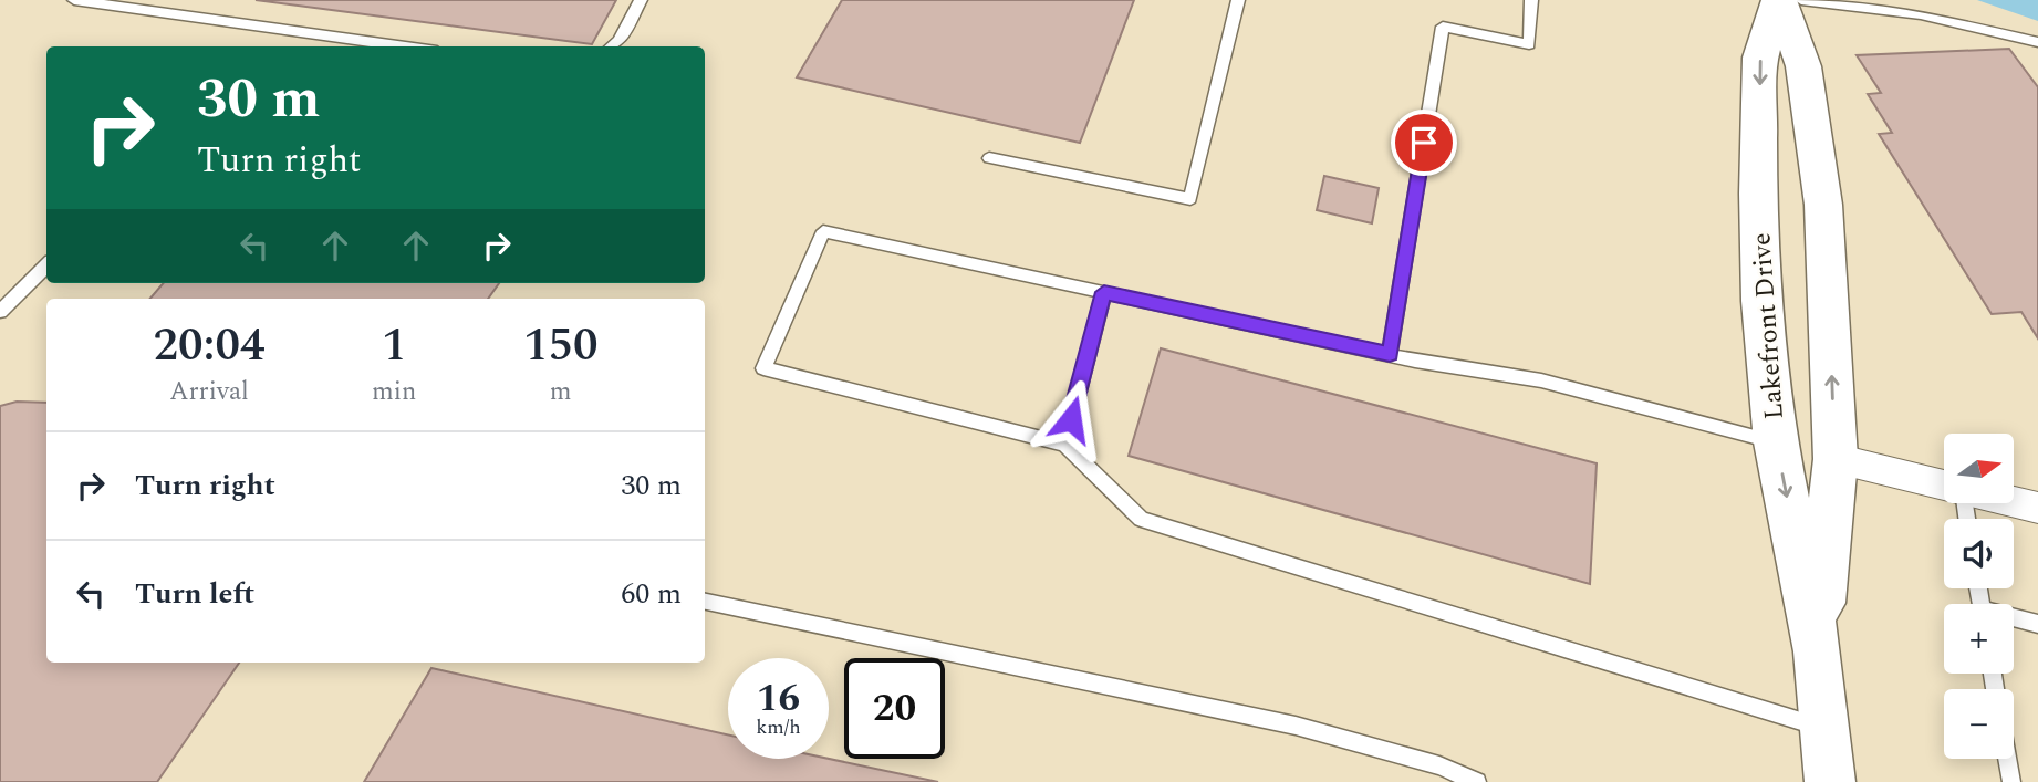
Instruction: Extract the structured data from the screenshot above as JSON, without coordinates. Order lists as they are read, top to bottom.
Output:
{
  "streets": {
    "street": ["Lakefront Drive"]
  },
  "north": "right",
  "page": {
    "turn": ["30 m", "Turn right"],
    "eta": [
      "20:04",
      "Arrival",
      "1",
      "min",
      "150",
      "m"
    ],
    "list": [
      {
        "name": "Turn right",
        "value": "30 m"
      },
      {
        "name": "Turn left",
        "value": "60 m"
      }
    ],
    "map_buttons": ["+", "−"],
    "speed": "16 km/h",
    "limit": "20"
  }
}
